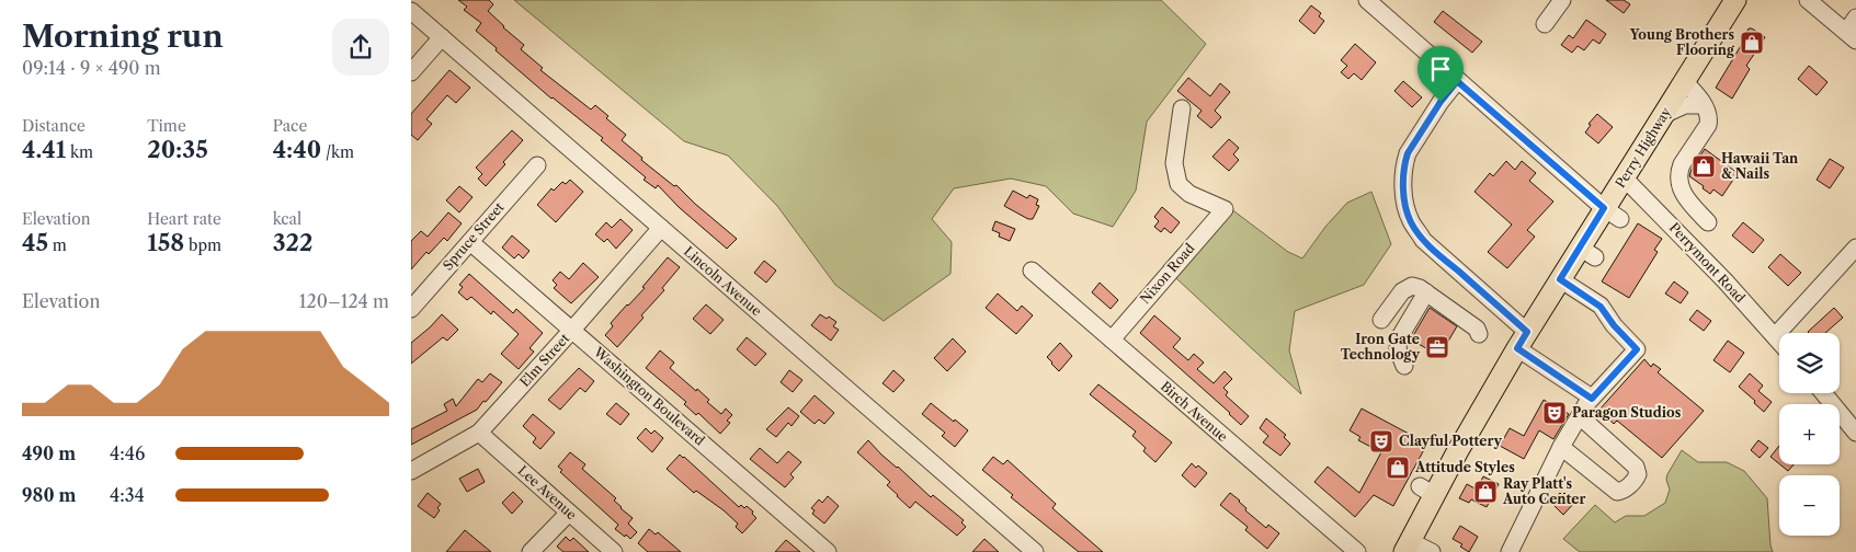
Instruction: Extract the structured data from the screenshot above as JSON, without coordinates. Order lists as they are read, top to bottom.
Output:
{
  "streets": {
    "main road": ["Perry Highway"],
    "street": [
      "Spruce Street",
      "Perrymont Road",
      "Nixon Road",
      "Lincoln Avenue",
      "Elm Street",
      "Washington Boulevard",
      "Birch Avenue",
      "Lee Avenue"
    ]
  },
  "crossings": [
    ["Perry Highway", "Perrymont Road"],
    ["Spruce Street", "Washington Boulevard"],
    ["Nixon Road", "Birch Avenue"],
    ["Lincoln Avenue", "Elm Street"],
    ["Elm Street", "Washington Boulevard"],
    ["Elm Street", "Lee Avenue"]
  ],
  "places": {
    "shop": [
      "Young Brothers Flooring",
      "Hawaii Tan & Nails",
      "Attitude Styles",
      "Ray Platt's Auto Center"
    ],
    "office": ["Iron Gate Technology"],
    "theatre": ["Paragon Studios", "Clayful Pottery"]
  },
  "page": {
    "heading": ["Morning run", "09:14 · 9 × 490 m"],
    "stats": [
      ["Distance", "4.41 km"],
      ["Time", "20:35"],
      ["Pace", "4:40 /km"],
      ["Elevation", "45 m"],
      ["Heart rate", "158 bpm"],
      ["kcal", "322"]
    ],
    "chart": ["Elevation", "120–124 m"],
    "map_buttons": ["+", "−"],
    "list": [
      {
        "name": "490 m",
        "note": "4:46"
      },
      {
        "name": "980 m",
        "note": "4:34"
      }
    ]
  }
}
